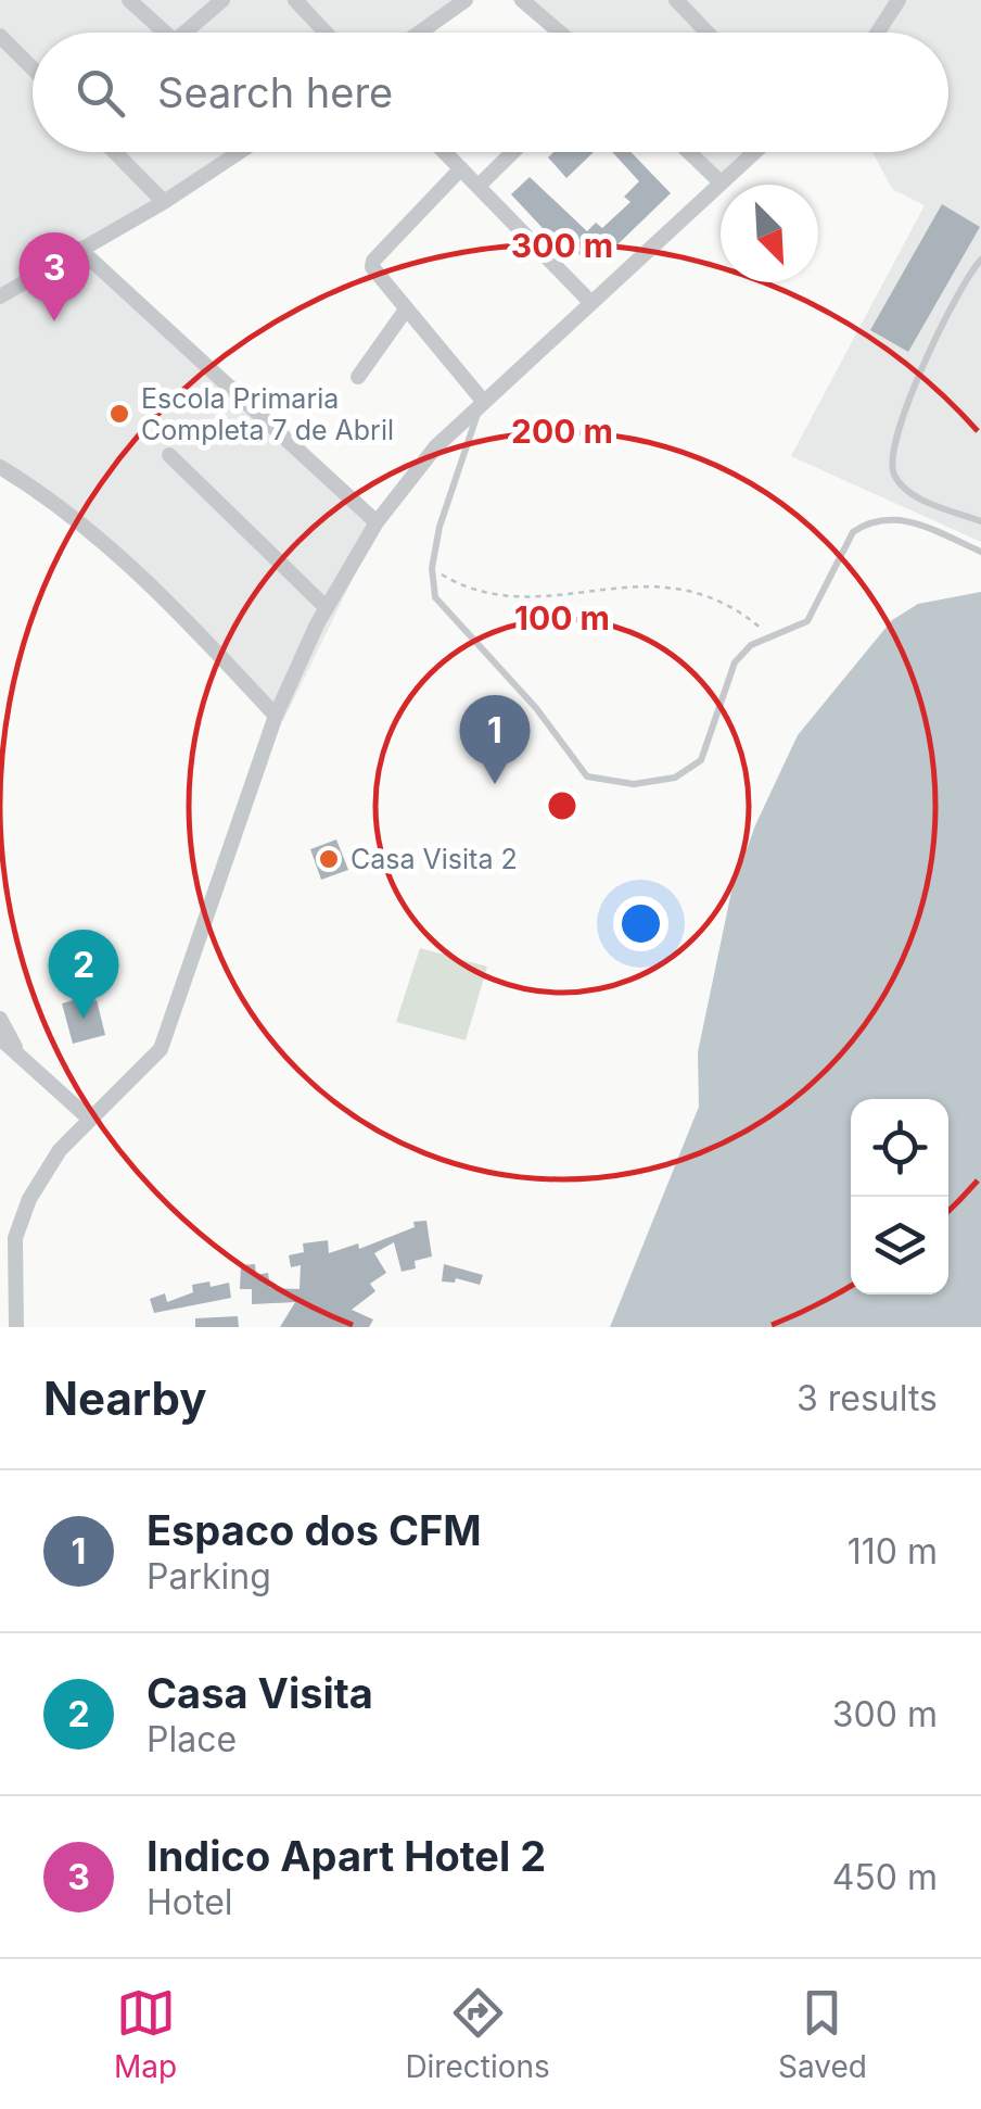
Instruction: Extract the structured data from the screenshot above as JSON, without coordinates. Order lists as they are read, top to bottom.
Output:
{
  "places": ["Escola Primaria Completa 7 de Abril", "Casa Visita 2"],
  "north": "bottom right",
  "page": {
    "search": "Search here",
    "pins": ["3", "1", "2"],
    "heading": ["Nearby", "3 results"],
    "list": [
      {
        "mark": "1",
        "name": "Espaco dos CFM",
        "note": "Parking",
        "value": "110 m"
      },
      {
        "mark": "2",
        "name": "Casa Visita",
        "note": "Place",
        "value": "300 m"
      },
      {
        "mark": "3",
        "name": "Indico Apart Hotel 2",
        "note": "Hotel",
        "value": "450 m"
      }
    ],
    "nav": ["Map", "Directions", "Saved"]
  },
  "rings": ["300 m", "200 m", "100 m"]
}
